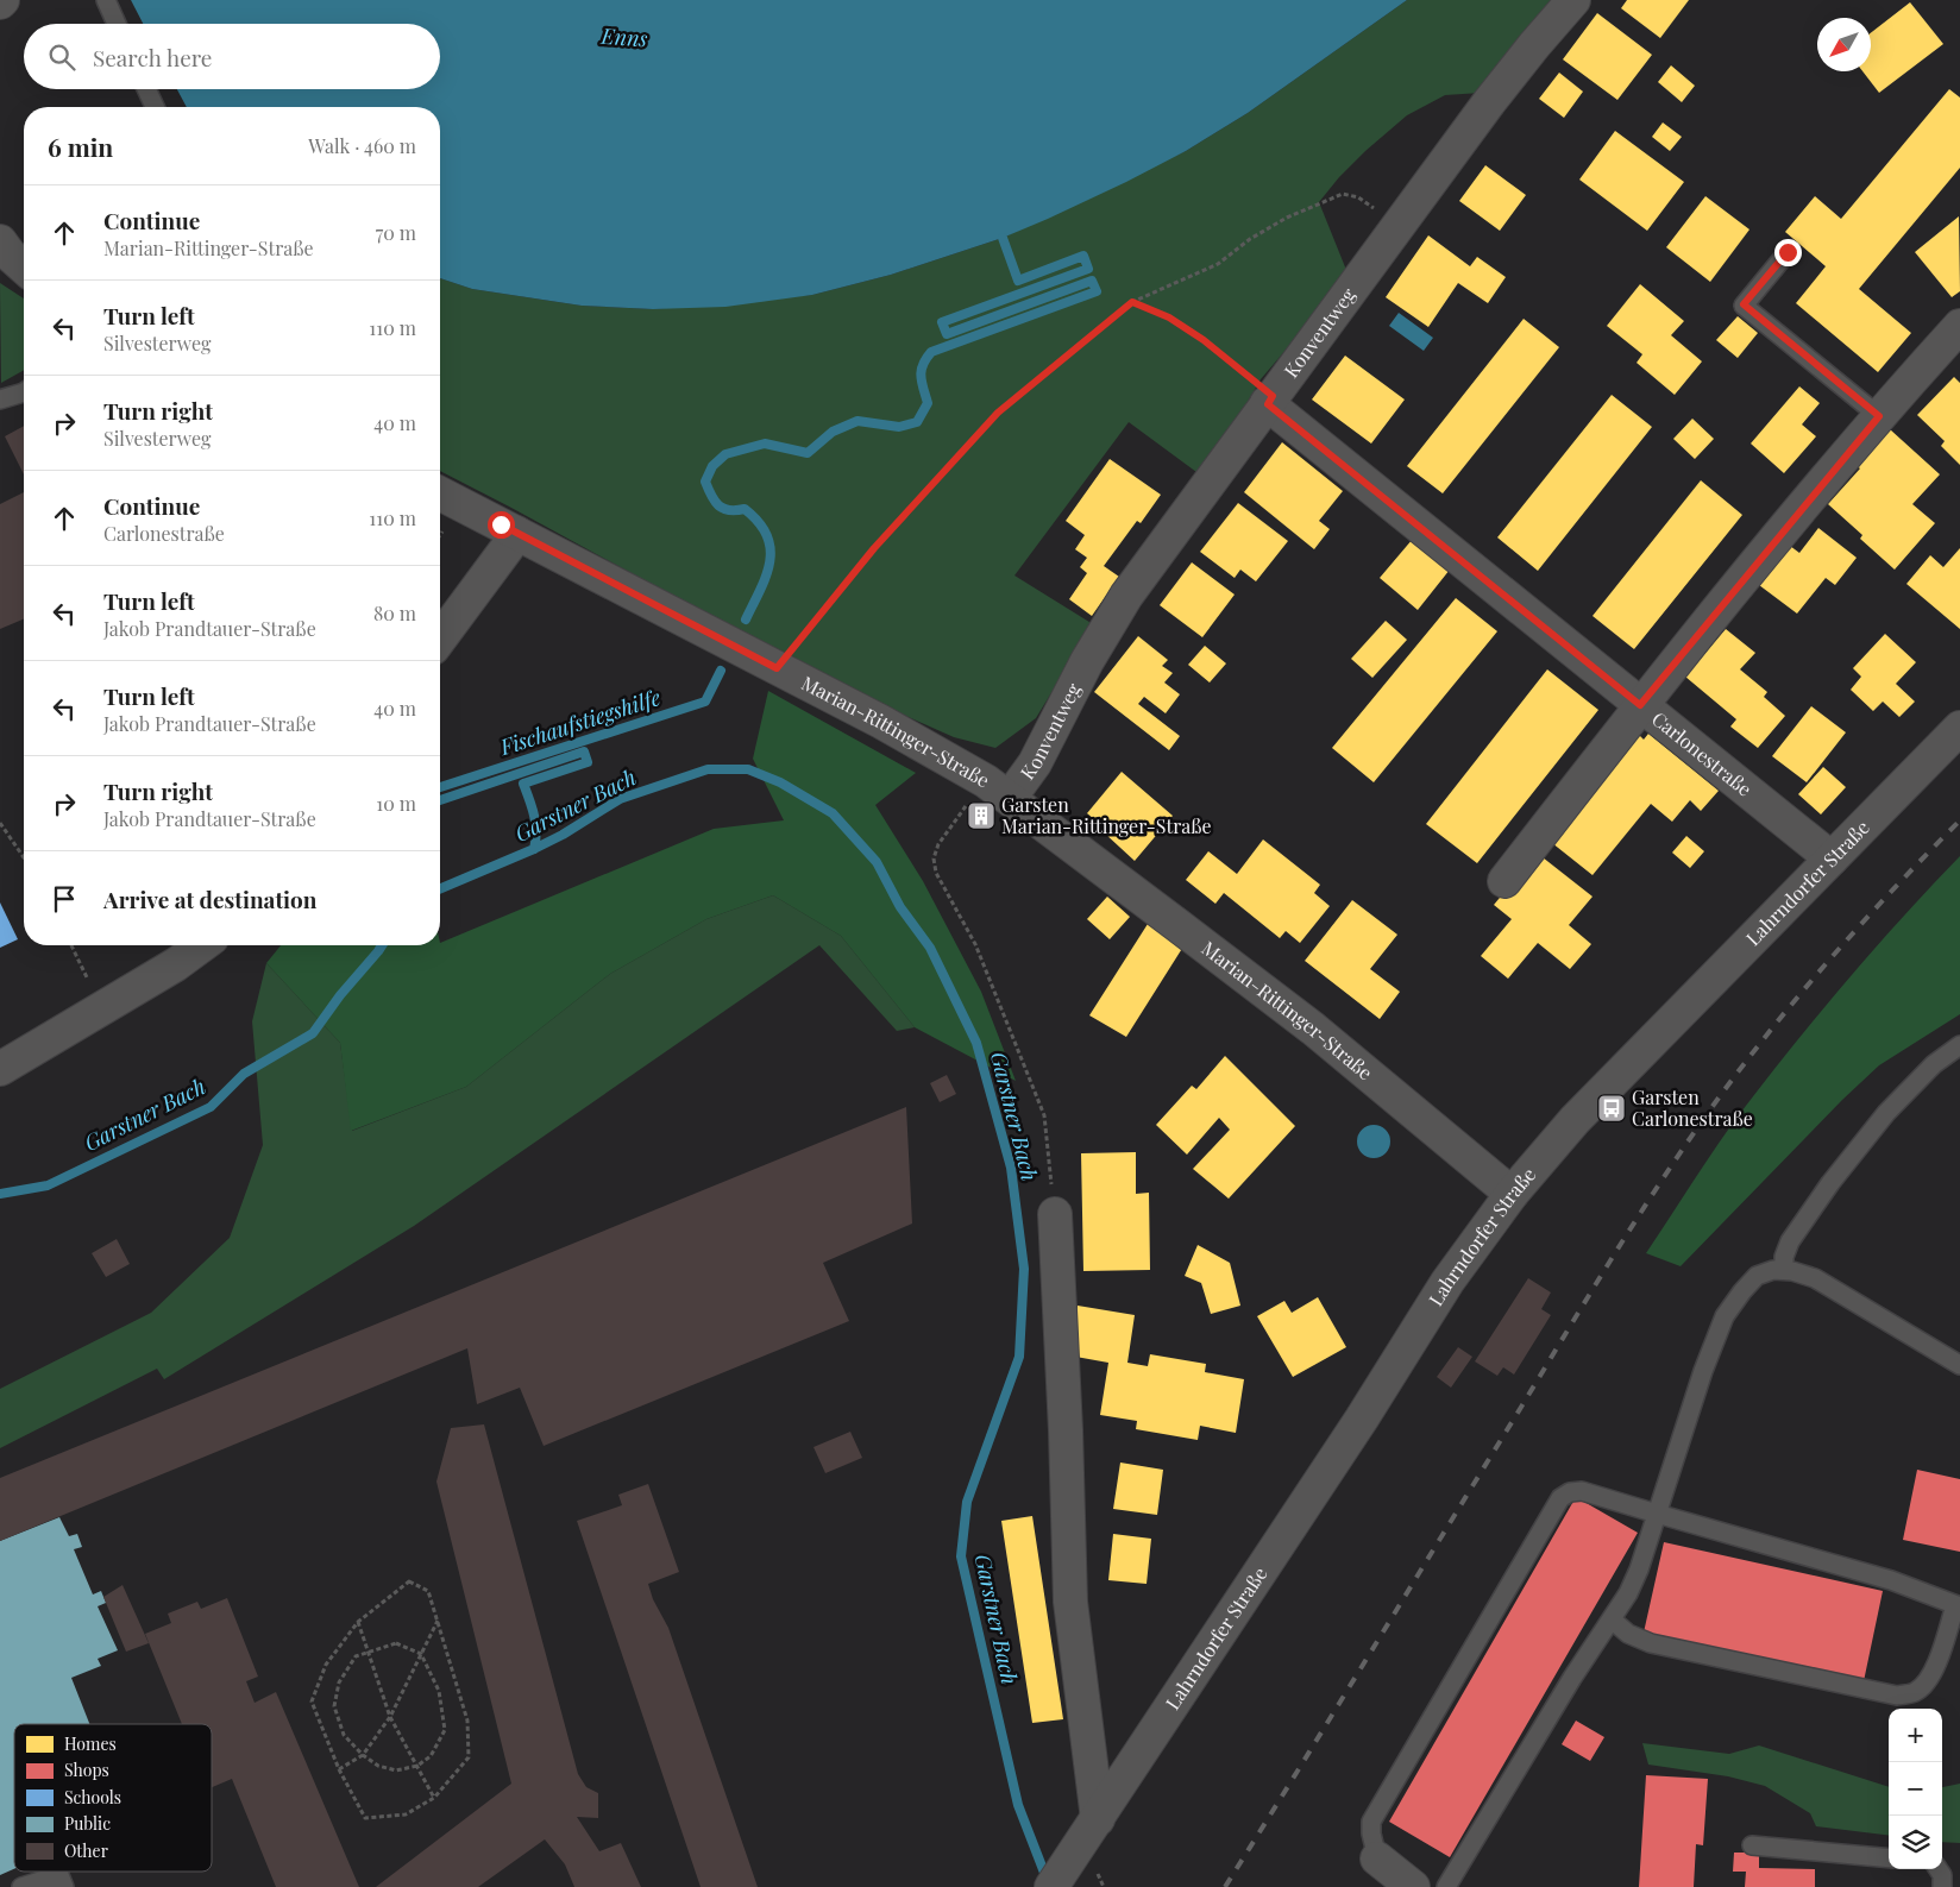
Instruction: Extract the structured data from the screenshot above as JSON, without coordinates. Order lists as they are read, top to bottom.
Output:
{
  "streets": {
    "street": [
      "Konventweg",
      "Marian-Rittinger-Straße",
      "Carlonestraße",
      "Lahrndorfer Straße"
    ]
  },
  "crossings": [
    ["Konventweg", "Marian-Rittinger-Straße"],
    ["Konventweg", "Carlonestraße"],
    ["Marian-Rittinger-Straße", "Lahrndorfer Straße"],
    ["Carlonestraße", "Lahrndorfer Straße"]
  ],
  "water": ["Enns", "Fischaufstiegshilfe", "Garstner Bach"],
  "places": {
    "building": ["Garsten Marian-Rittinger-Straße"],
    "bus stop": ["Garsten Carlonestraße"]
  },
  "legend": [
    "Homes",
    "Shops",
    "Schools",
    "Public",
    "Other"
  ],
  "north": "bottom left",
  "page": {
    "search": "Search here",
    "heading": ["6 min", "Walk · 460 m"],
    "list": [
      ["Continue", "Marian-Rittinger-Straße", "70 m"],
      ["Turn left", "Silvesterweg", "110 m"],
      ["Turn right", "Silvesterweg", "40 m"],
      ["Continue", "Carlonestraße", "110 m"],
      ["Turn left", "Jakob Prandtauer-Straße", "80 m"],
      ["Turn left", "Jakob Prandtauer-Straße", "40 m"],
      ["Turn right", "Jakob Prandtauer-Straße", "10 m"],
      "Arrive at destination"
    ],
    "map_buttons": ["+", "−"]
  }
}
